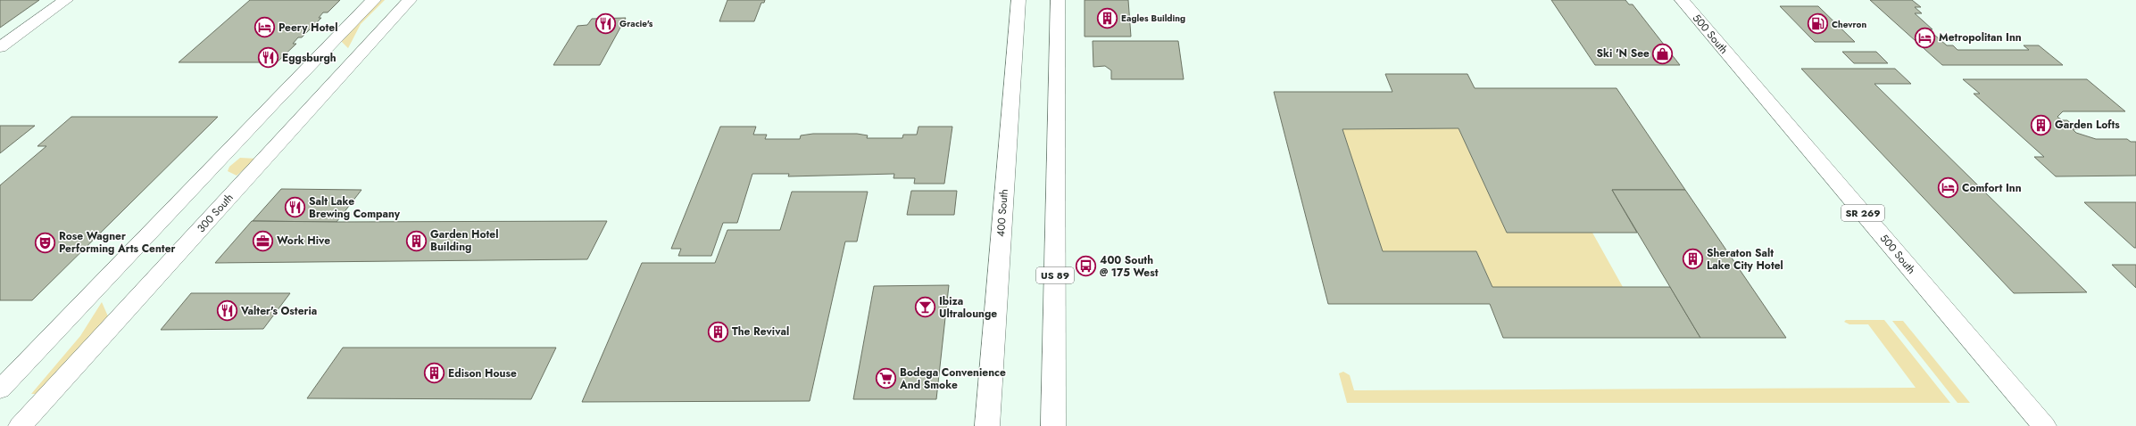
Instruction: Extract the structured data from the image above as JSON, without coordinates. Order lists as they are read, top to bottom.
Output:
{
  "streets": {
    "main road": [
      "500 South",
      "300 South",
      "400 South",
      "SR 269",
      "US 89"
    ]
  },
  "places": {
    "building": [
      "Eagles Building",
      "Garden Lofts",
      "Garden Hotel Building",
      "Sheraton Salt Lake City Hotel",
      "The Revival",
      "Edison House"
    ],
    "restaurant": [
      "Gracie's",
      "Eggsburgh",
      "Salt Lake Brewing Company",
      "Valter's Osteria"
    ],
    "fuel station": ["Chevron"],
    "hotel": ["Peery Hotel", "Metropolitan Inn", "Comfort Inn"],
    "shop": ["Ski 'N See"],
    "office": ["Work Hive"],
    "theatre": ["Rose Wagner Performing Arts Center"],
    "bus stop": ["400 South @ 175 West"],
    "bar": ["Ibiza Ultralounge"],
    "supermarket": ["Bodega Convenience And Smoke"]
  }
}
